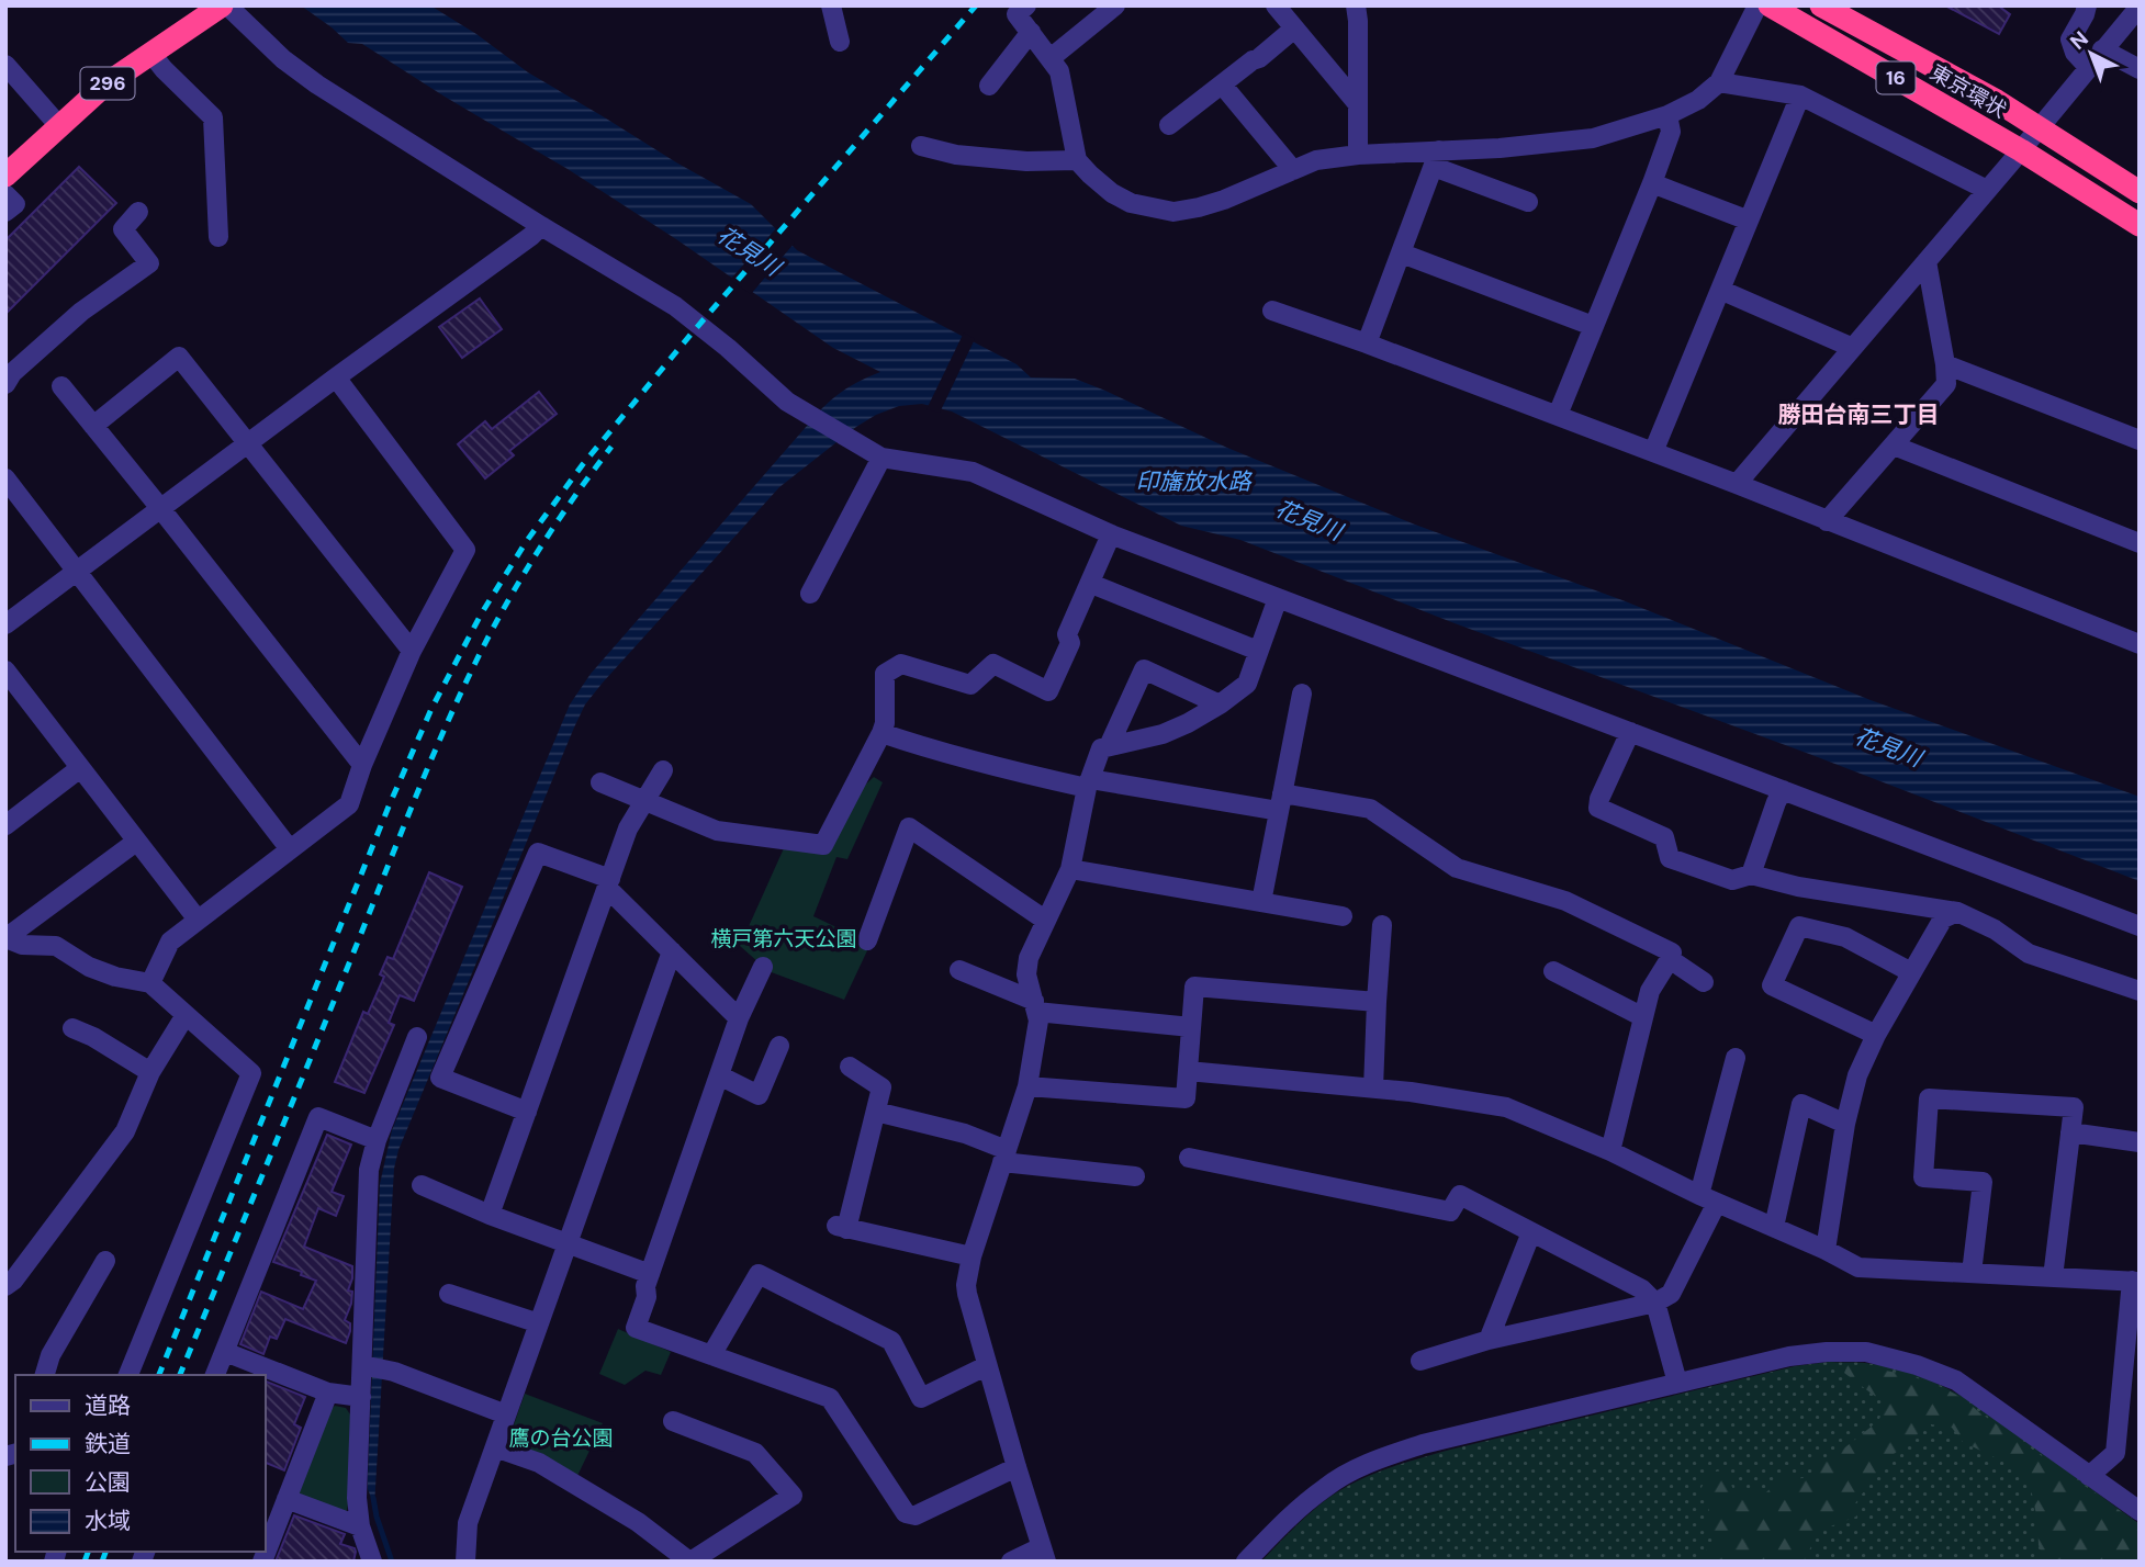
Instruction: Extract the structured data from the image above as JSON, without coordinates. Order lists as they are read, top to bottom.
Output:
{
  "streets": {
    "highway": ["16", "296", "東京環状"]
  },
  "districts": ["勝田台南三丁目"],
  "water": ["花見川", "印旛放水路"],
  "parks": ["横戸第六天公園", "鷹の台公園"],
  "legend": [
    "道路",
    "鉄道",
    "公園",
    "水域"
  ],
  "north": "top left"
}
